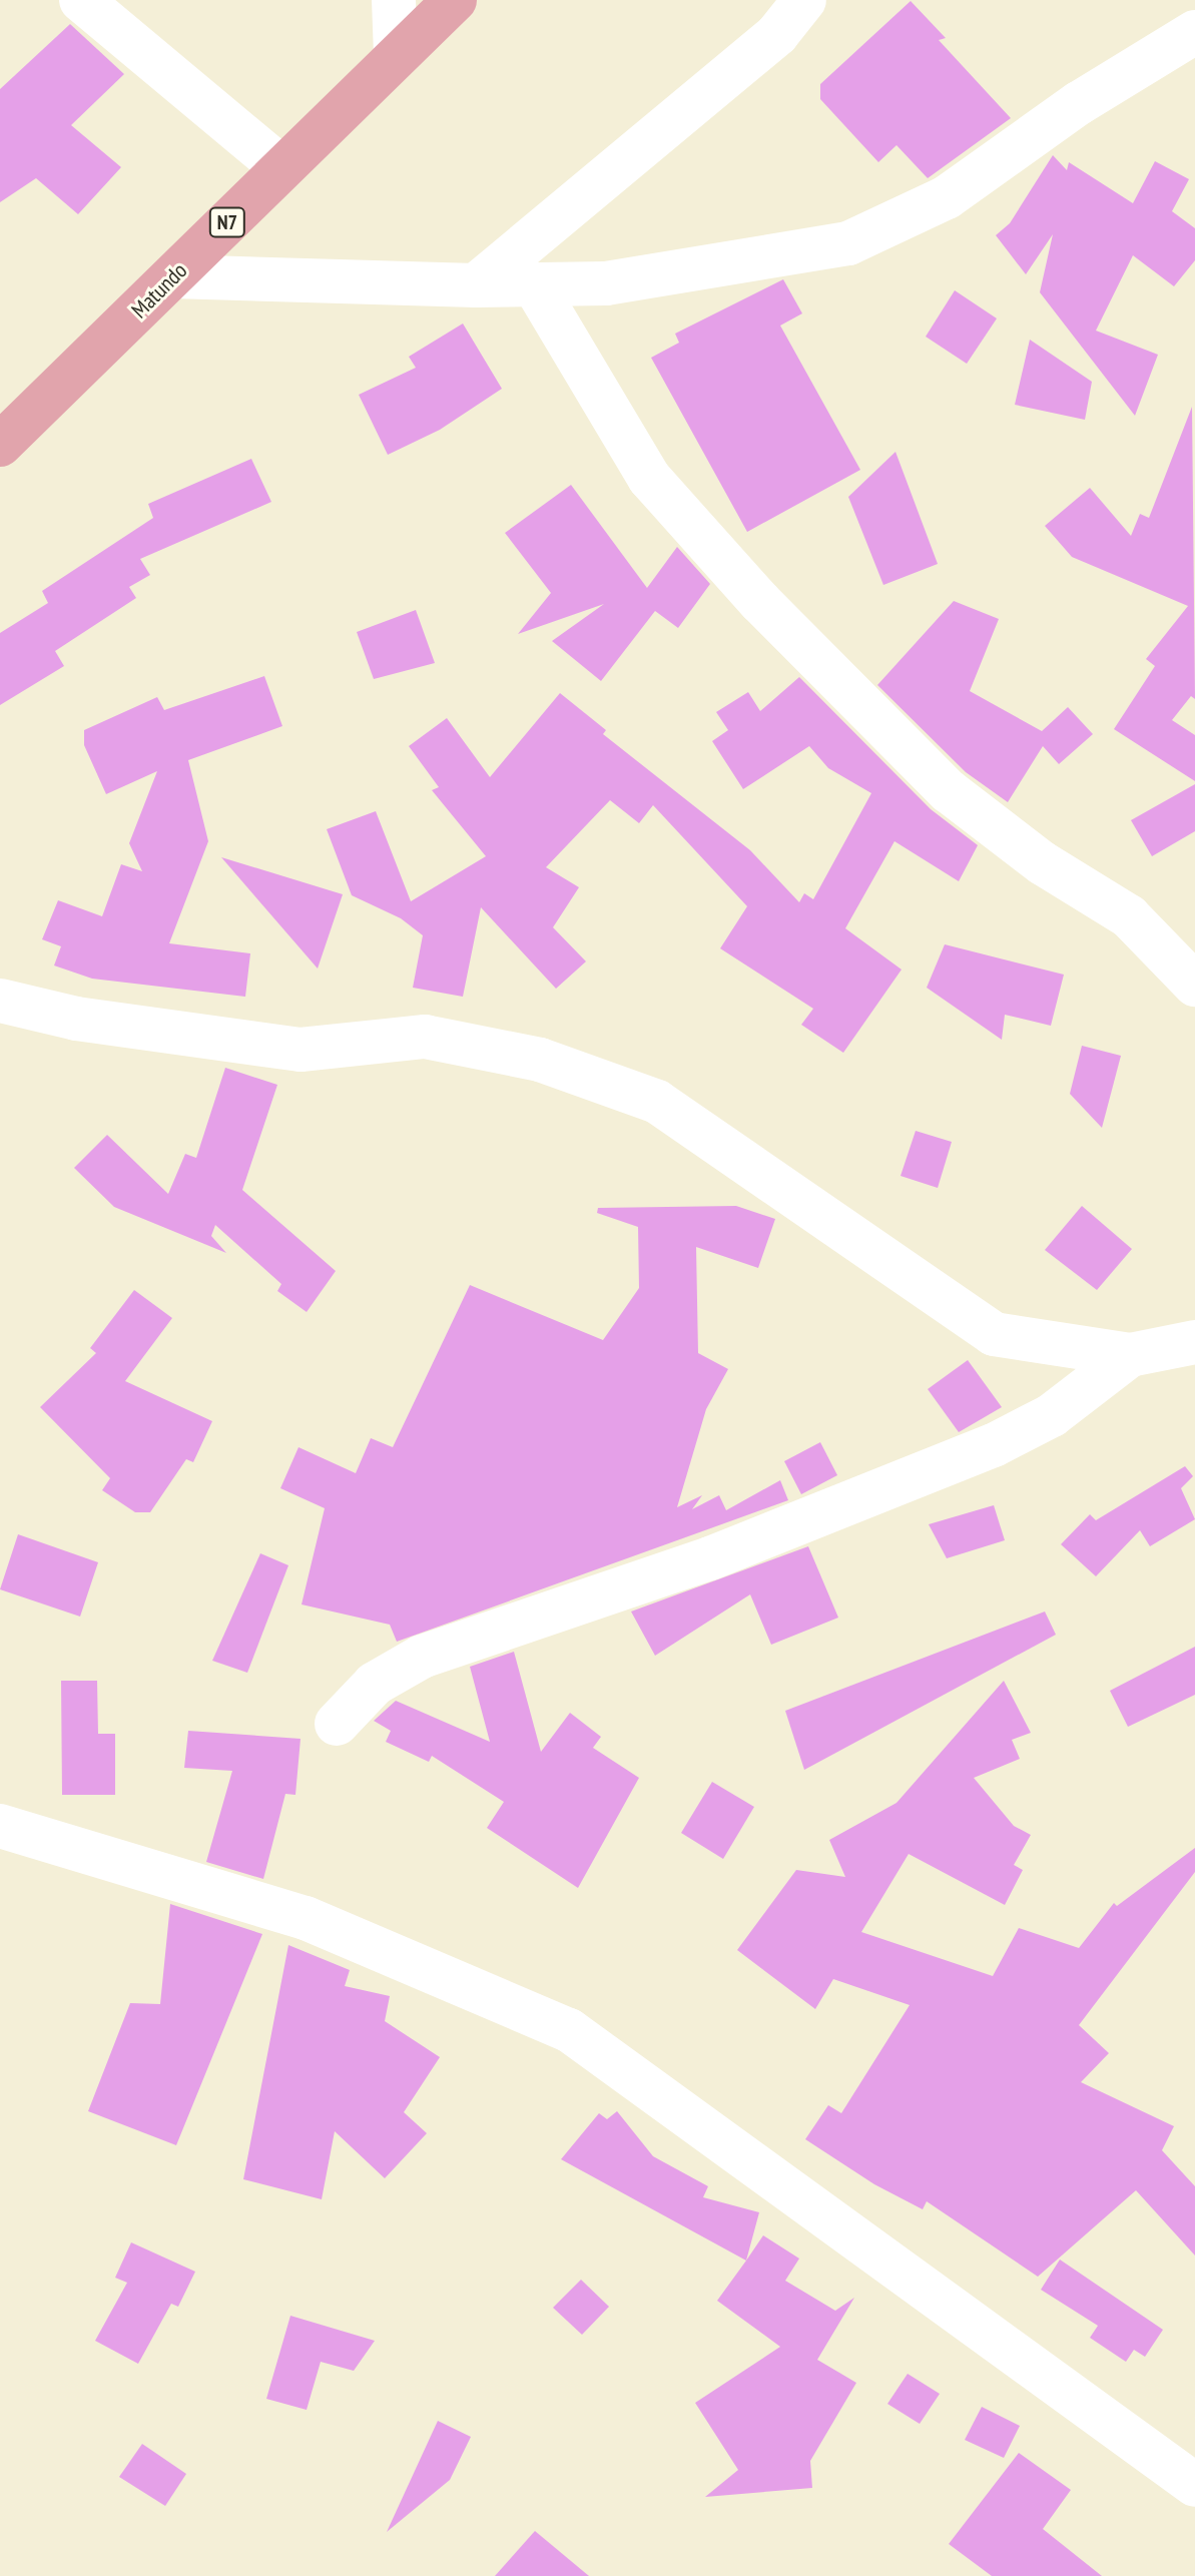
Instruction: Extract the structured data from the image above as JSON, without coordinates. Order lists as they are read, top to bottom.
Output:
{
  "streets": {
    "main road": ["N7", "Matundo"]
  }
}
